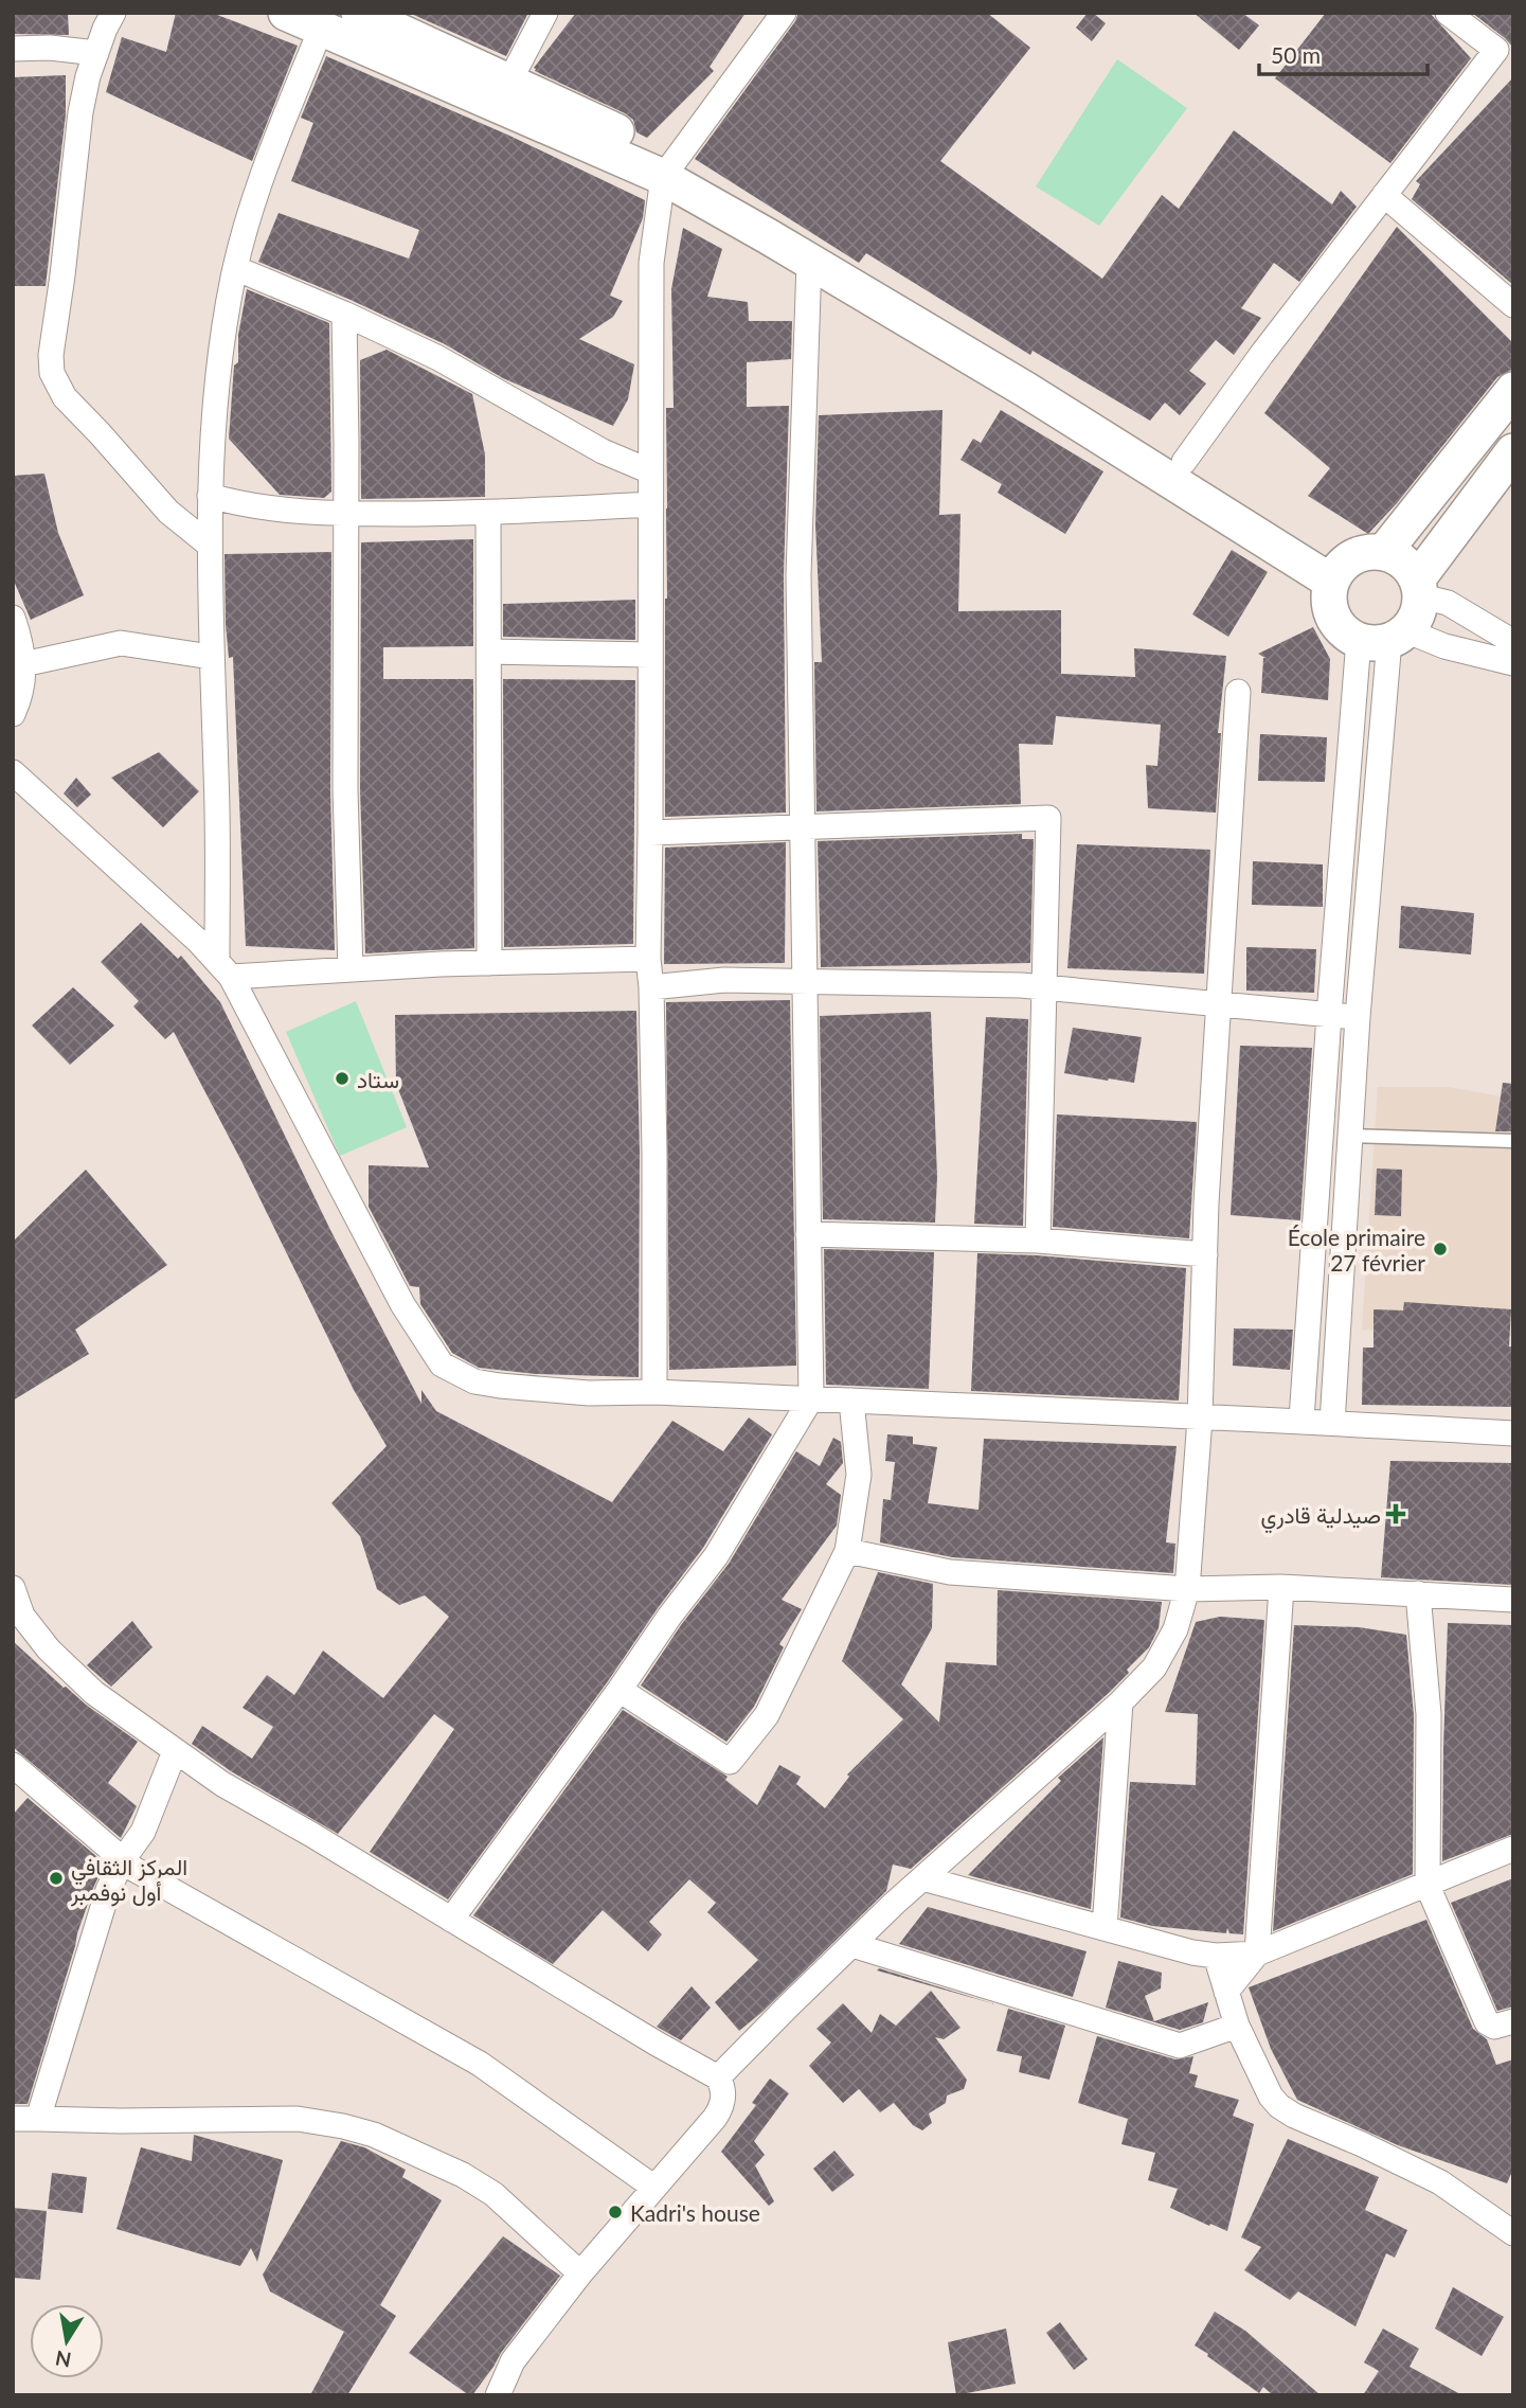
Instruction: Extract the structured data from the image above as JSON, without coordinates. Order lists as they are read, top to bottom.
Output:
{
  "places": {
    "other": [
      "ستاد",
      "École primaire 27 février",
      "المركز الثقافي أول نوفمبر",
      "Kadri's house"
    ],
    "health": ["صيدلية قادري"]
  },
  "scale_bar": "50 m",
  "north": "bottom"
}
